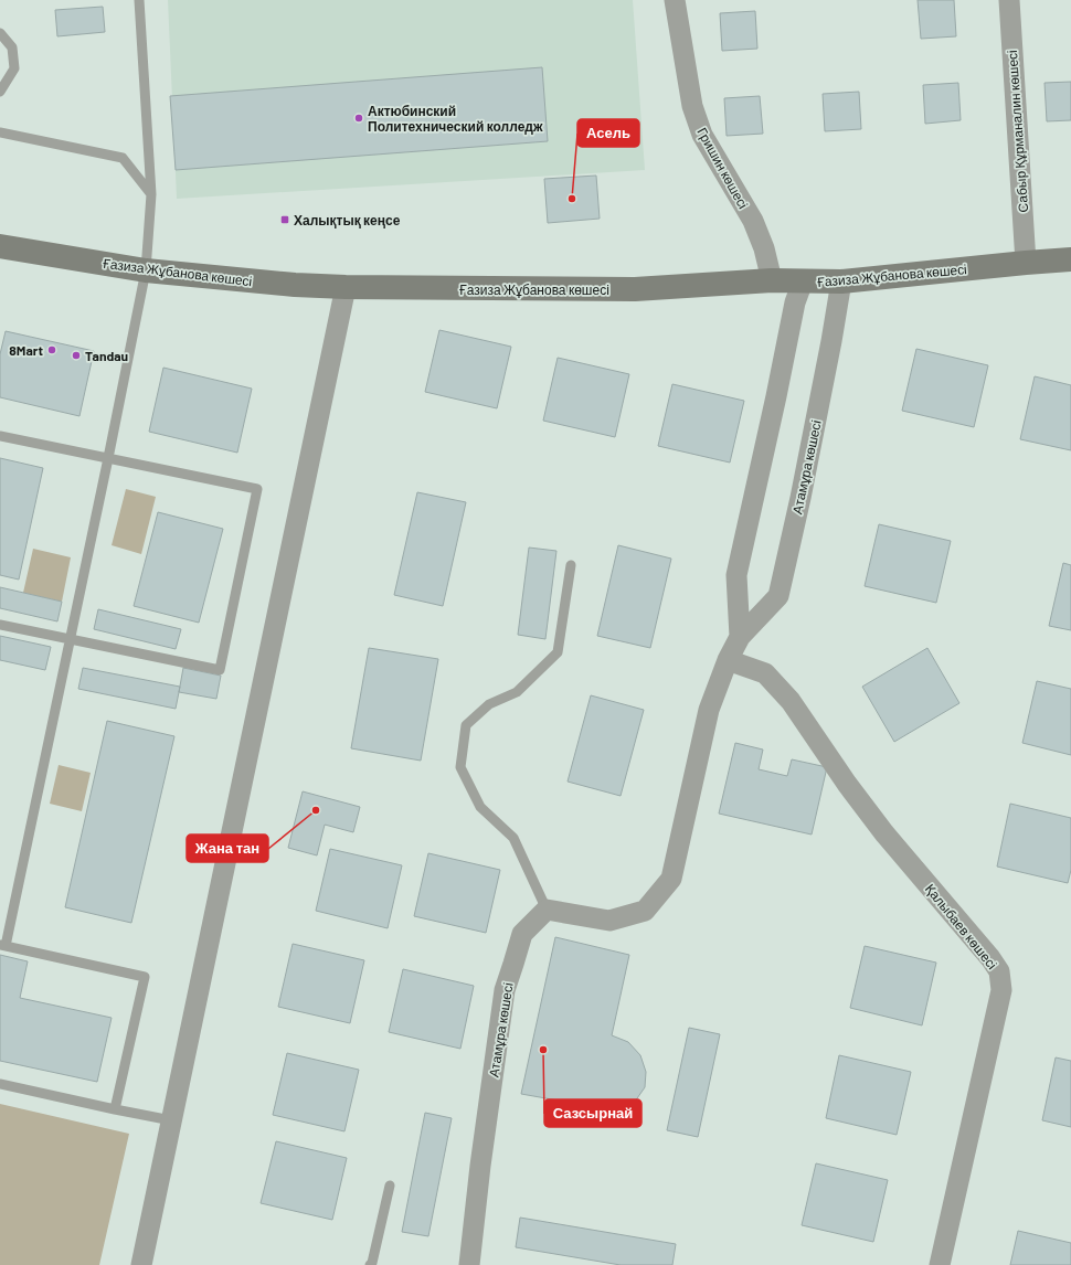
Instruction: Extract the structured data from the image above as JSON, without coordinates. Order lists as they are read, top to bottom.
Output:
{
  "streets": {
    "street": [
      "Сабыр Құрманалин көшесі",
      "Гришин көшесі",
      "Ғазиза Жұбанова көшесі",
      "Атамұра көшесі",
      "Қалыбаев көшесі"
    ]
  },
  "crossings": [
    ["Сабыр Құрманалин көшесі", "Ғазиза Жұбанова көшесі"],
    ["Гришин көшесі", "Ғазиза Жұбанова көшесі"],
    ["Ғазиза Жұбанова көшесі", "Атамұра көшесі"],
    ["Атамұра көшесі", "Қалыбаев көшесі"]
  ],
  "places": {
    "other": [
      "Актюбинский Политехнический колледж",
      "Асель",
      "8Mart",
      "Tandau",
      "Жана тан",
      "Сазсырнай"
    ],
    "transit": ["Халықтық кеңсе"]
  }
}
